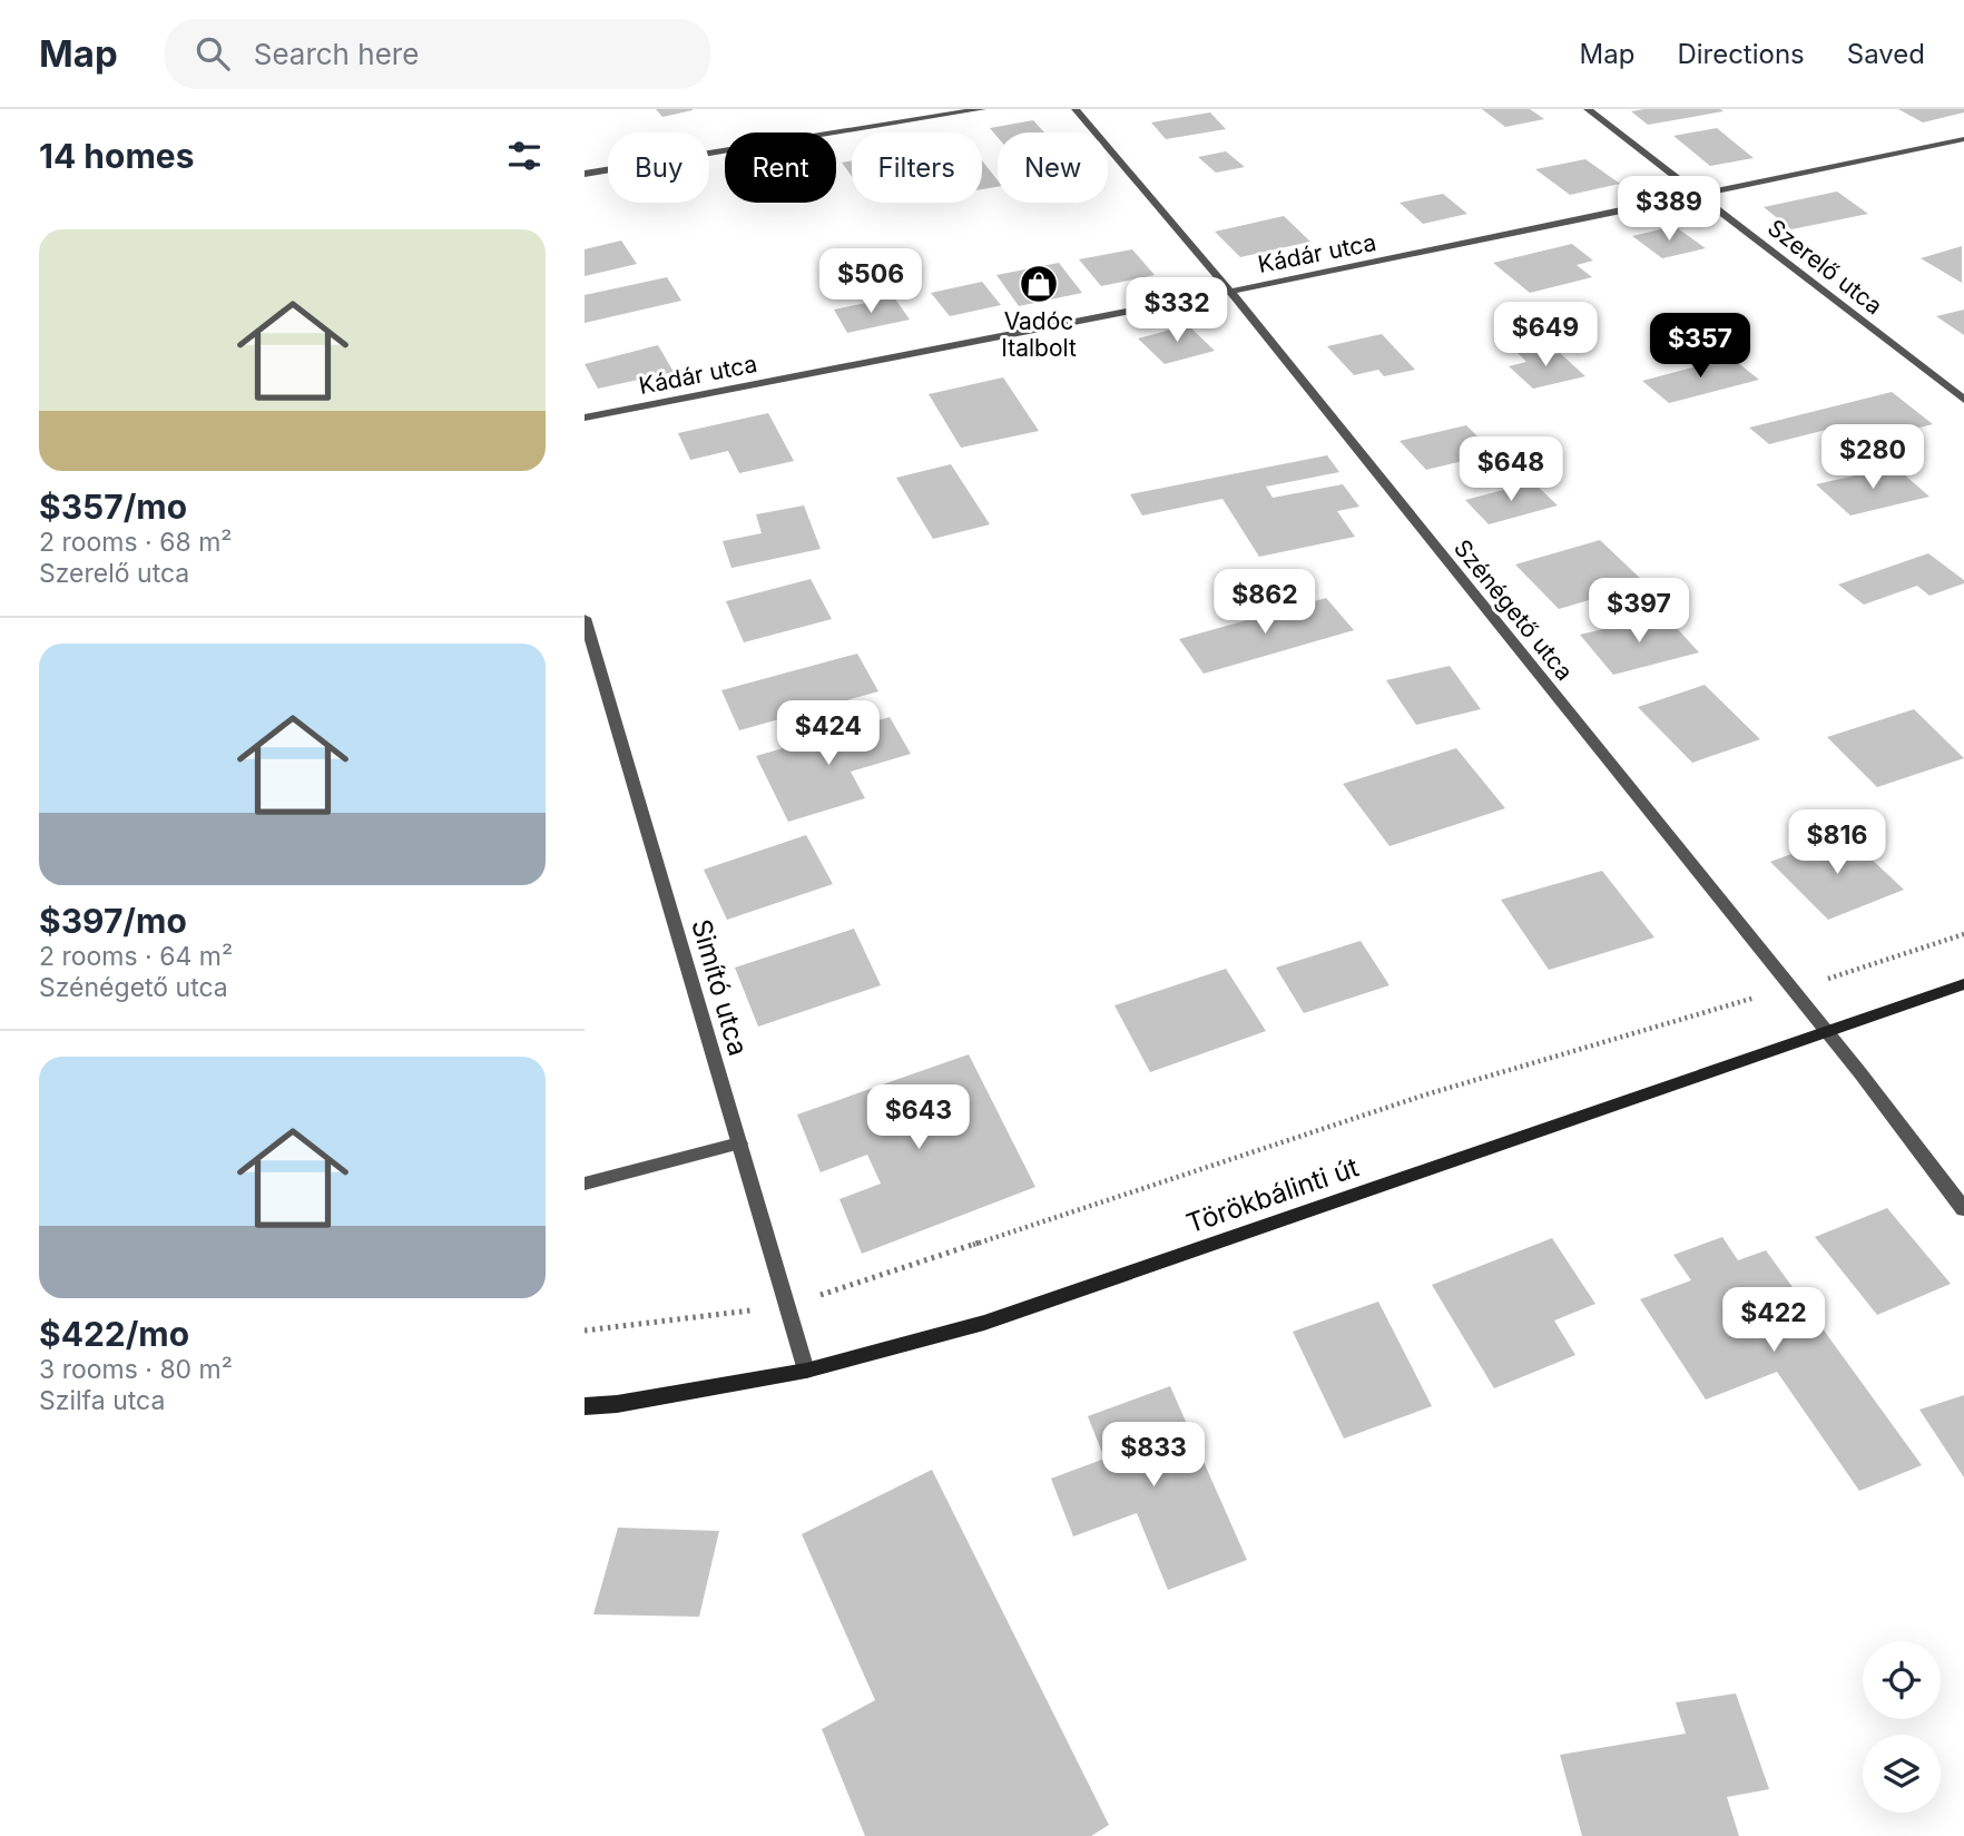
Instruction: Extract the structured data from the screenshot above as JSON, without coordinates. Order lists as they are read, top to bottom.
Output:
{
  "streets": {
    "main road": ["Törökbálinti út"],
    "street": [
      "Kádár utca",
      "Szerelő utca",
      "Szénégető utca",
      "Simító utca"
    ]
  },
  "crossings": [
    ["Kádár utca", "Szerelő utca"],
    ["Kádár utca", "Szénégető utca"],
    ["Szénégető utca", "Törökbálinti út"],
    ["Simító utca", "Törökbálinti út"]
  ],
  "places": {
    "shop": ["Vadóc Italbolt"]
  },
  "page": {
    "header": "Map",
    "search": "Search here",
    "nav": ["Map", "Directions", "Saved"],
    "heading": "14 homes",
    "chip": [
      "Buy",
      "Rent",
      "Filters",
      "New"
    ],
    "price": [
      "$389",
      "$506",
      "$332",
      "$649",
      "$357",
      "$280",
      "$648",
      "$862",
      "$397",
      "$424",
      "$816",
      "$643",
      "$422",
      "$833"
    ],
    "list": [
      {
        "name": "$357/mo",
        "note": "2 rooms · 68 m² · Szerelő utca"
      },
      {
        "name": "$397/mo",
        "note": "2 rooms · 64 m² · Szénégető utca"
      },
      {
        "name": "$422/mo",
        "note": "3 rooms · 80 m² · Szilfa utca"
      }
    ]
  }
}
